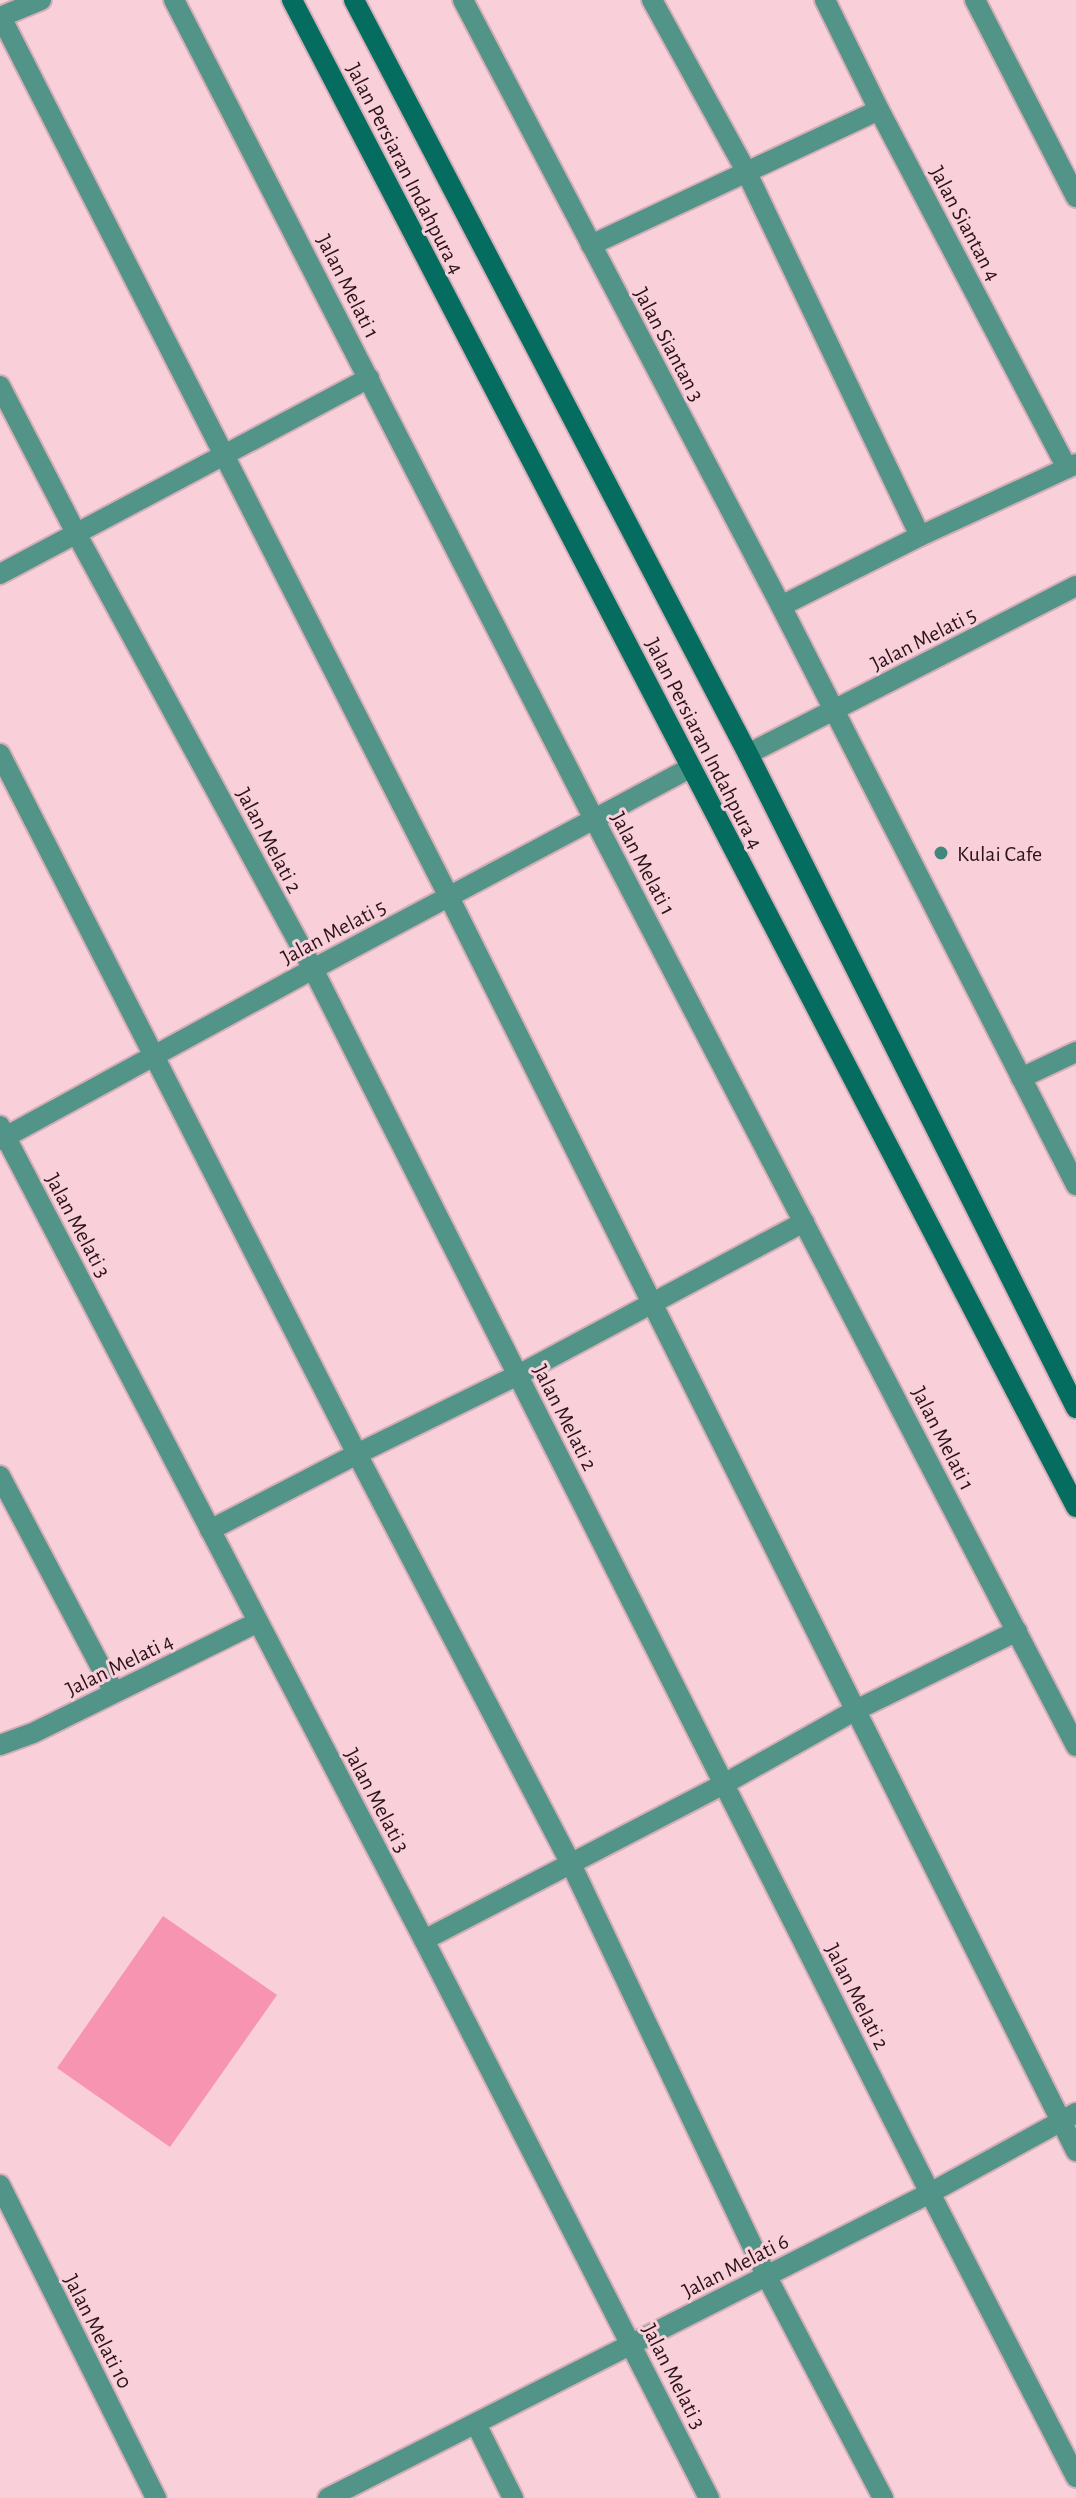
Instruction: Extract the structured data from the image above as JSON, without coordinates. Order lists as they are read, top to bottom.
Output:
{
  "streets": {
    "main road": ["Jalan Persiaran Indahpura 4"],
    "street": [
      "Jalan Siantan 4",
      "Jalan Melati 1",
      "Jalan Siantan 3",
      "Jalan Melati 5",
      "Jalan Melati 2",
      "Jalan Melati 3",
      "Jalan Melati 4",
      "Jalan Melati 6",
      "Jalan Melati 10"
    ]
  },
  "crossings": [
    ["Jalan Persiaran Indahpura 4", "Jalan Melati 5"],
    ["Jalan Melati 1", "Jalan Melati 5"],
    ["Jalan Siantan 3", "Jalan Melati 5"],
    ["Jalan Melati 5", "Jalan Melati 2"],
    ["Jalan Melati 5", "Jalan Melati 3"],
    ["Jalan Melati 2", "Jalan Melati 6"],
    ["Jalan Melati 3", "Jalan Melati 4"],
    ["Jalan Melati 3", "Jalan Melati 6"]
  ],
  "places": ["Kulai Cafe"]
}
